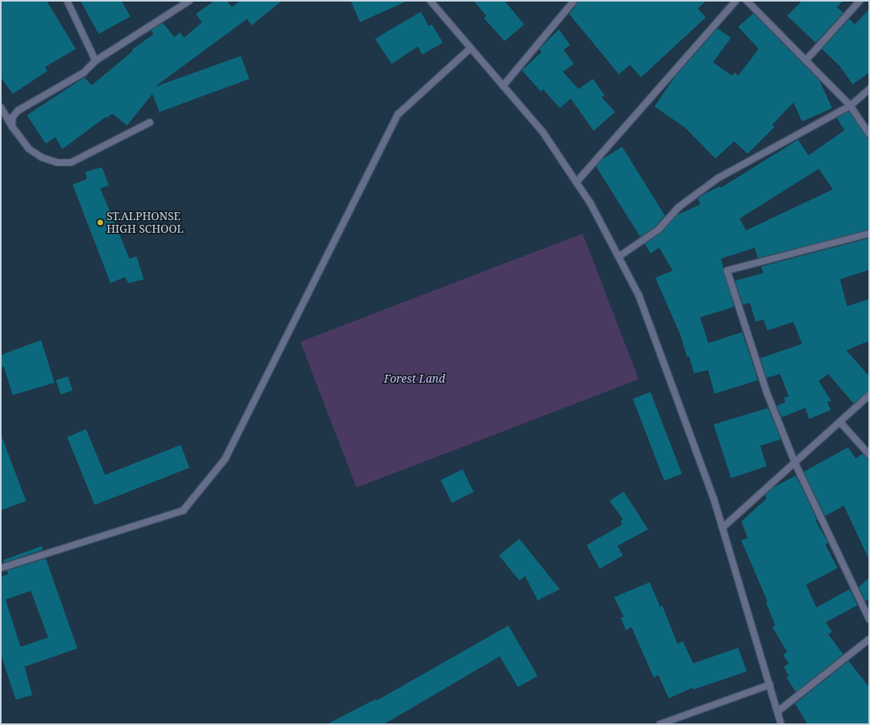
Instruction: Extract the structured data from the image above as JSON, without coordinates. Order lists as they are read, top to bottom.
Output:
{
  "parks": ["Forest Land"],
  "places": ["ST.ALPHONSE HIGH SCHOOL"]
}
